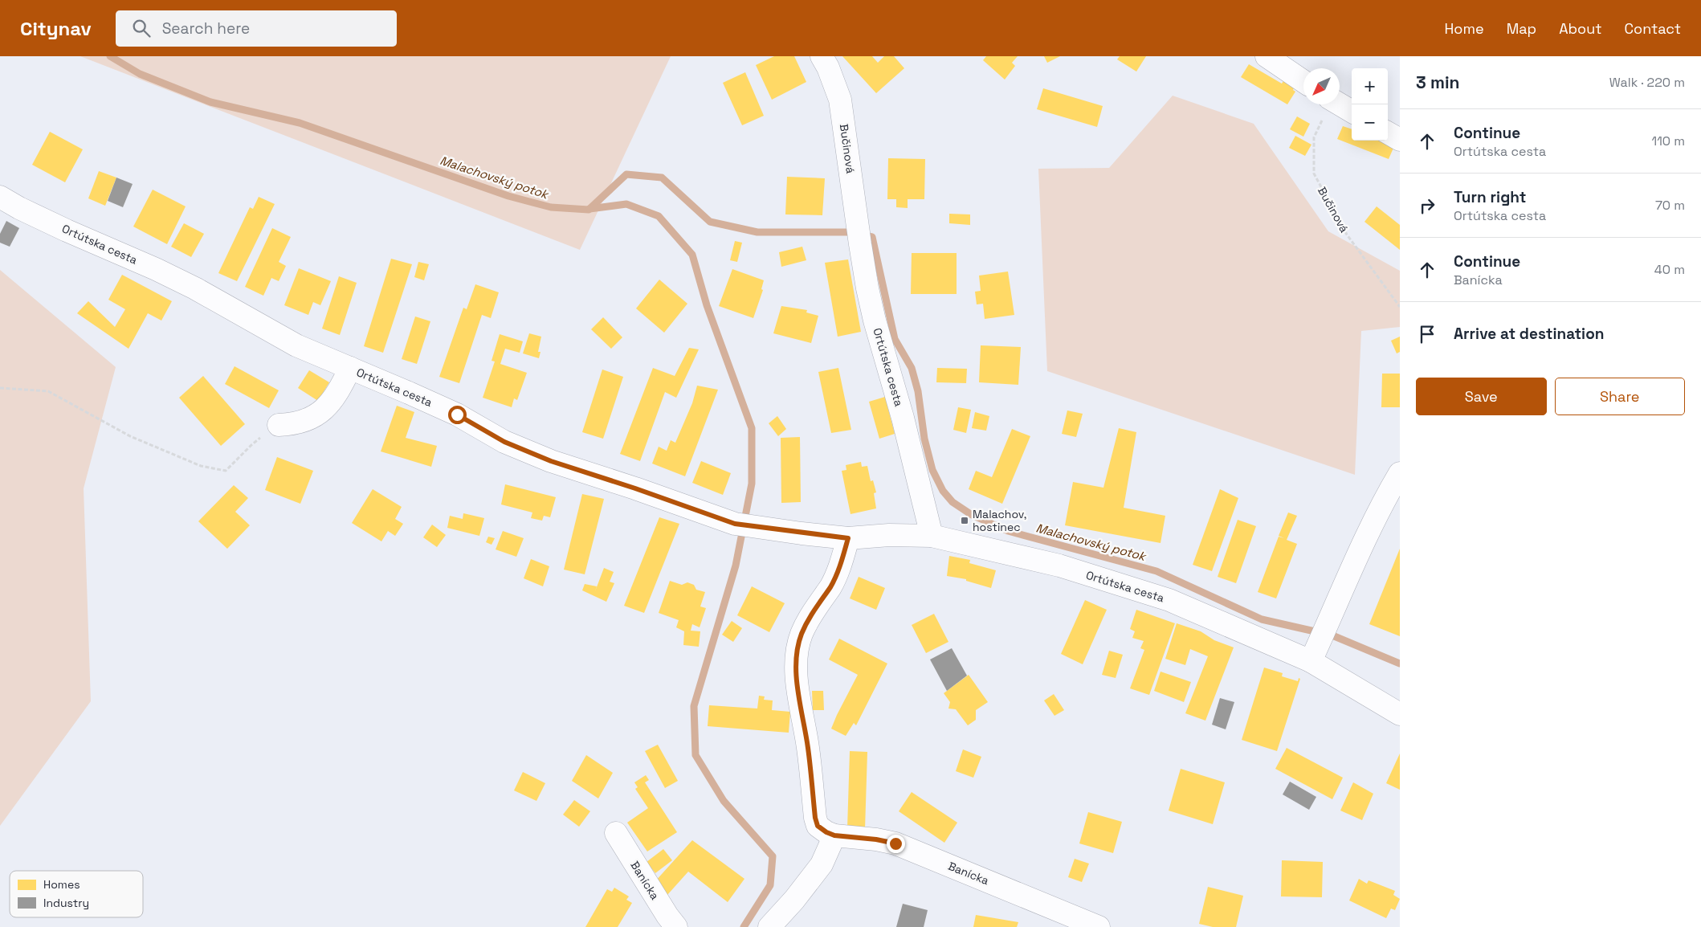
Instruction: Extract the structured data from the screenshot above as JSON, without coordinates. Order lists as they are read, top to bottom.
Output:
{
  "streets": {
    "street": ["Bučinová", "Ortútska cesta", "Banícka"]
  },
  "crossings": [
    ["Bučinová", "Ortútska cesta"],
    ["Ortútska cesta", "Banícka"]
  ],
  "water": ["Malachovský potok"],
  "places": {
    "transit": ["Malachov, hostinec"]
  },
  "legend": ["Homes", "Industry"],
  "north": "bottom left",
  "page": {
    "header": "Citynav",
    "search": "Search here",
    "nav": [
      "Home",
      "Map",
      "About",
      "Contact"
    ],
    "heading": ["3 min", "Walk · 220 m"],
    "map_buttons": ["+", "−"],
    "list": [
      ["Continue", "Ortútska cesta", "110 m"],
      ["Turn right", "Ortútska cesta", "70 m"],
      ["Continue", "Banícka", "40 m"],
      "Arrive at destination"
    ],
    "buttons": ["Save", "Share"]
  }
}
